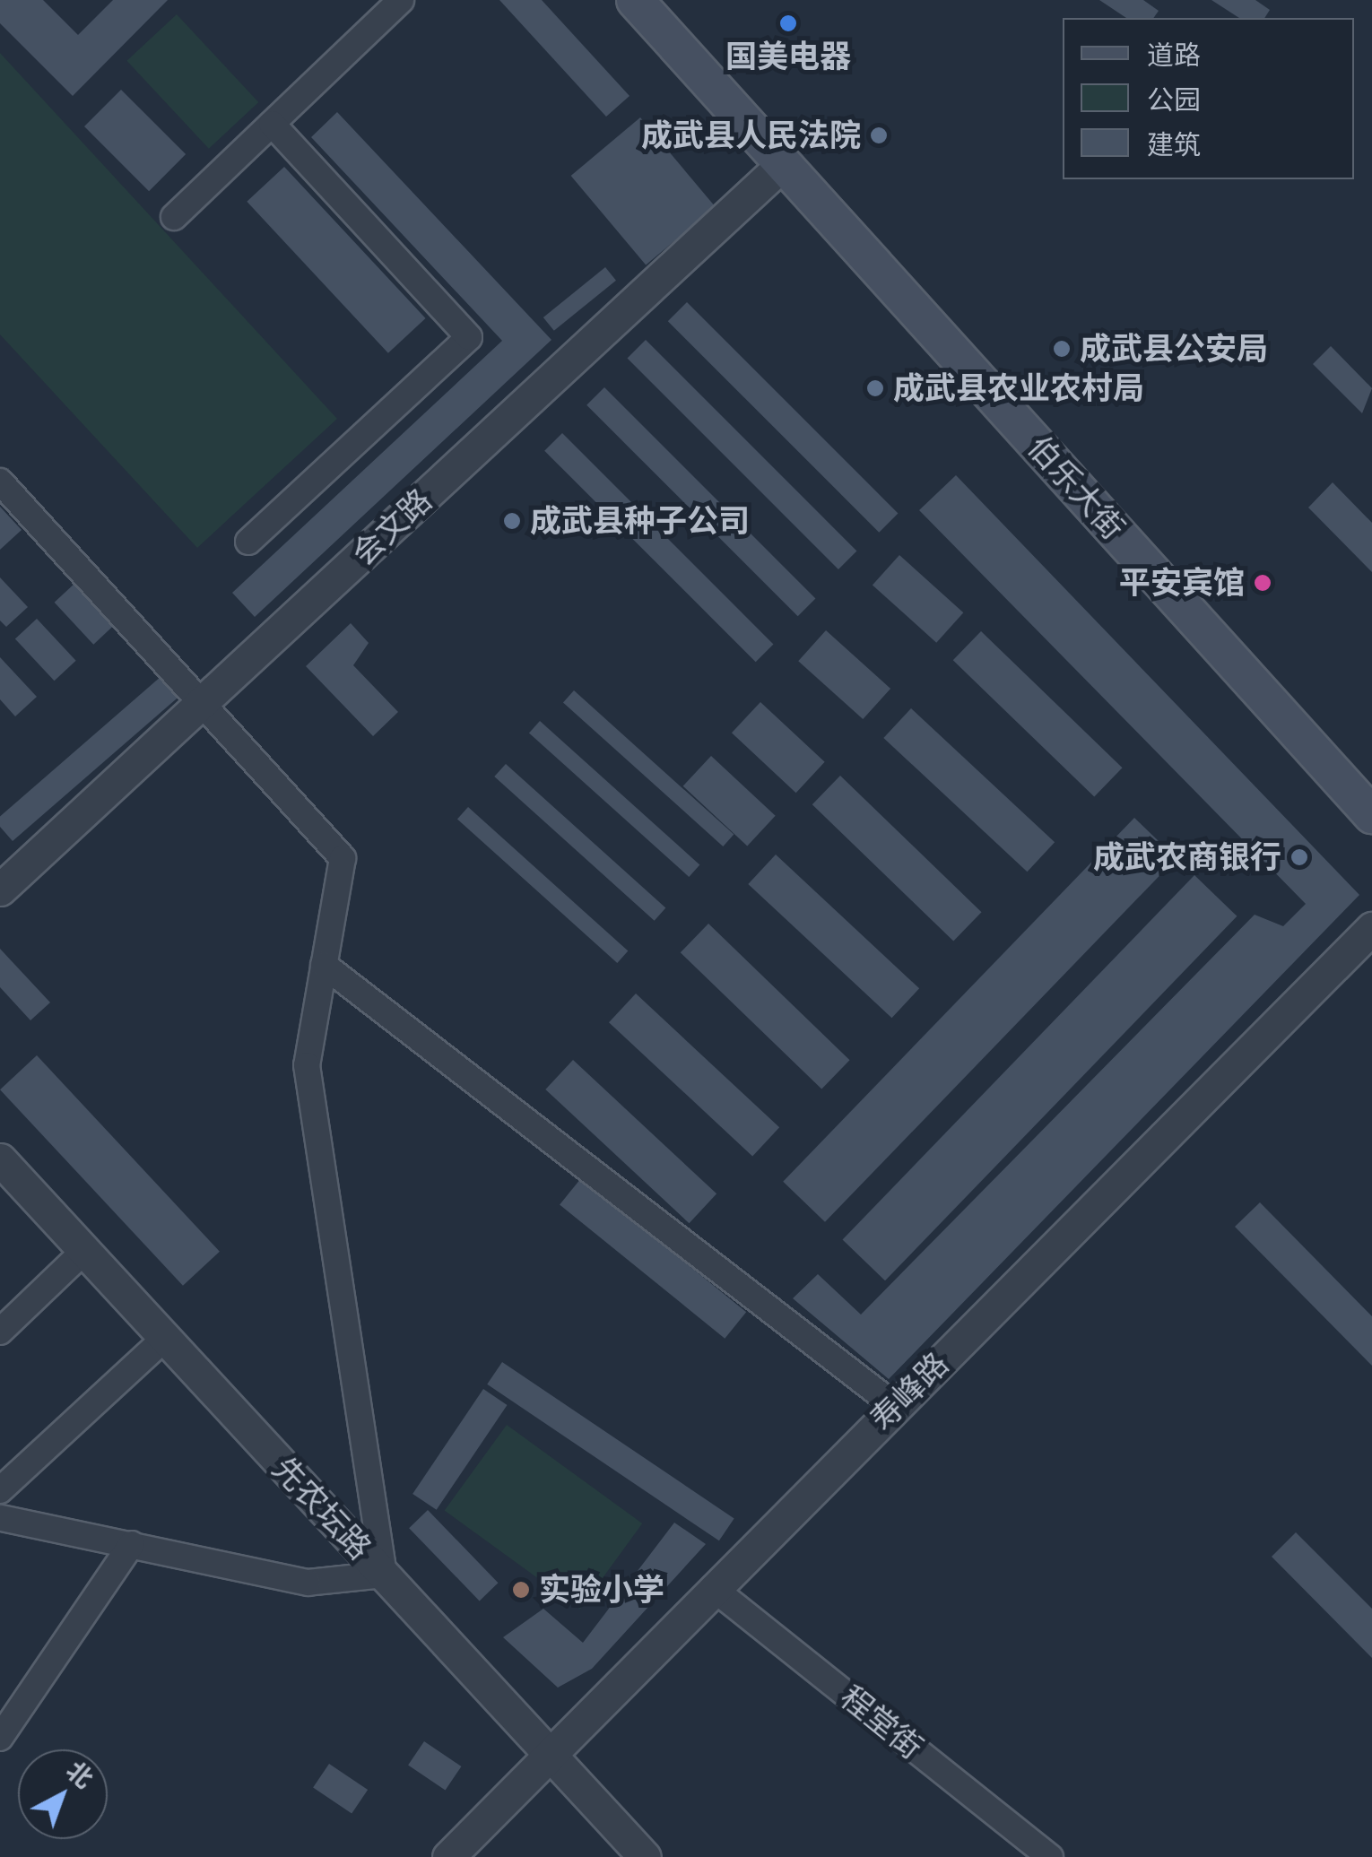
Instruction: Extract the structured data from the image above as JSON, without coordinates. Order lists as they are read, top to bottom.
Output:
{
  "streets": {
    "main road": ["伯乐大街"],
    "street": [
      "会文路",
      "寿峰路",
      "先农坛路",
      "程堂街"
    ]
  },
  "crossings": [
    ["伯乐大街", "会文路"],
    ["寿峰路", "先农坛路"],
    ["寿峰路", "程堂街"]
  ],
  "places": [
    "国美电器",
    "成武县人民法院",
    "成武县公安局",
    "成武县农业农村局",
    "成武县种子公司",
    "平安宾馆",
    "成武农商银行",
    "实验小学"
  ],
  "legend": ["道路", "公园", "建筑"],
  "north": "top right"
}
